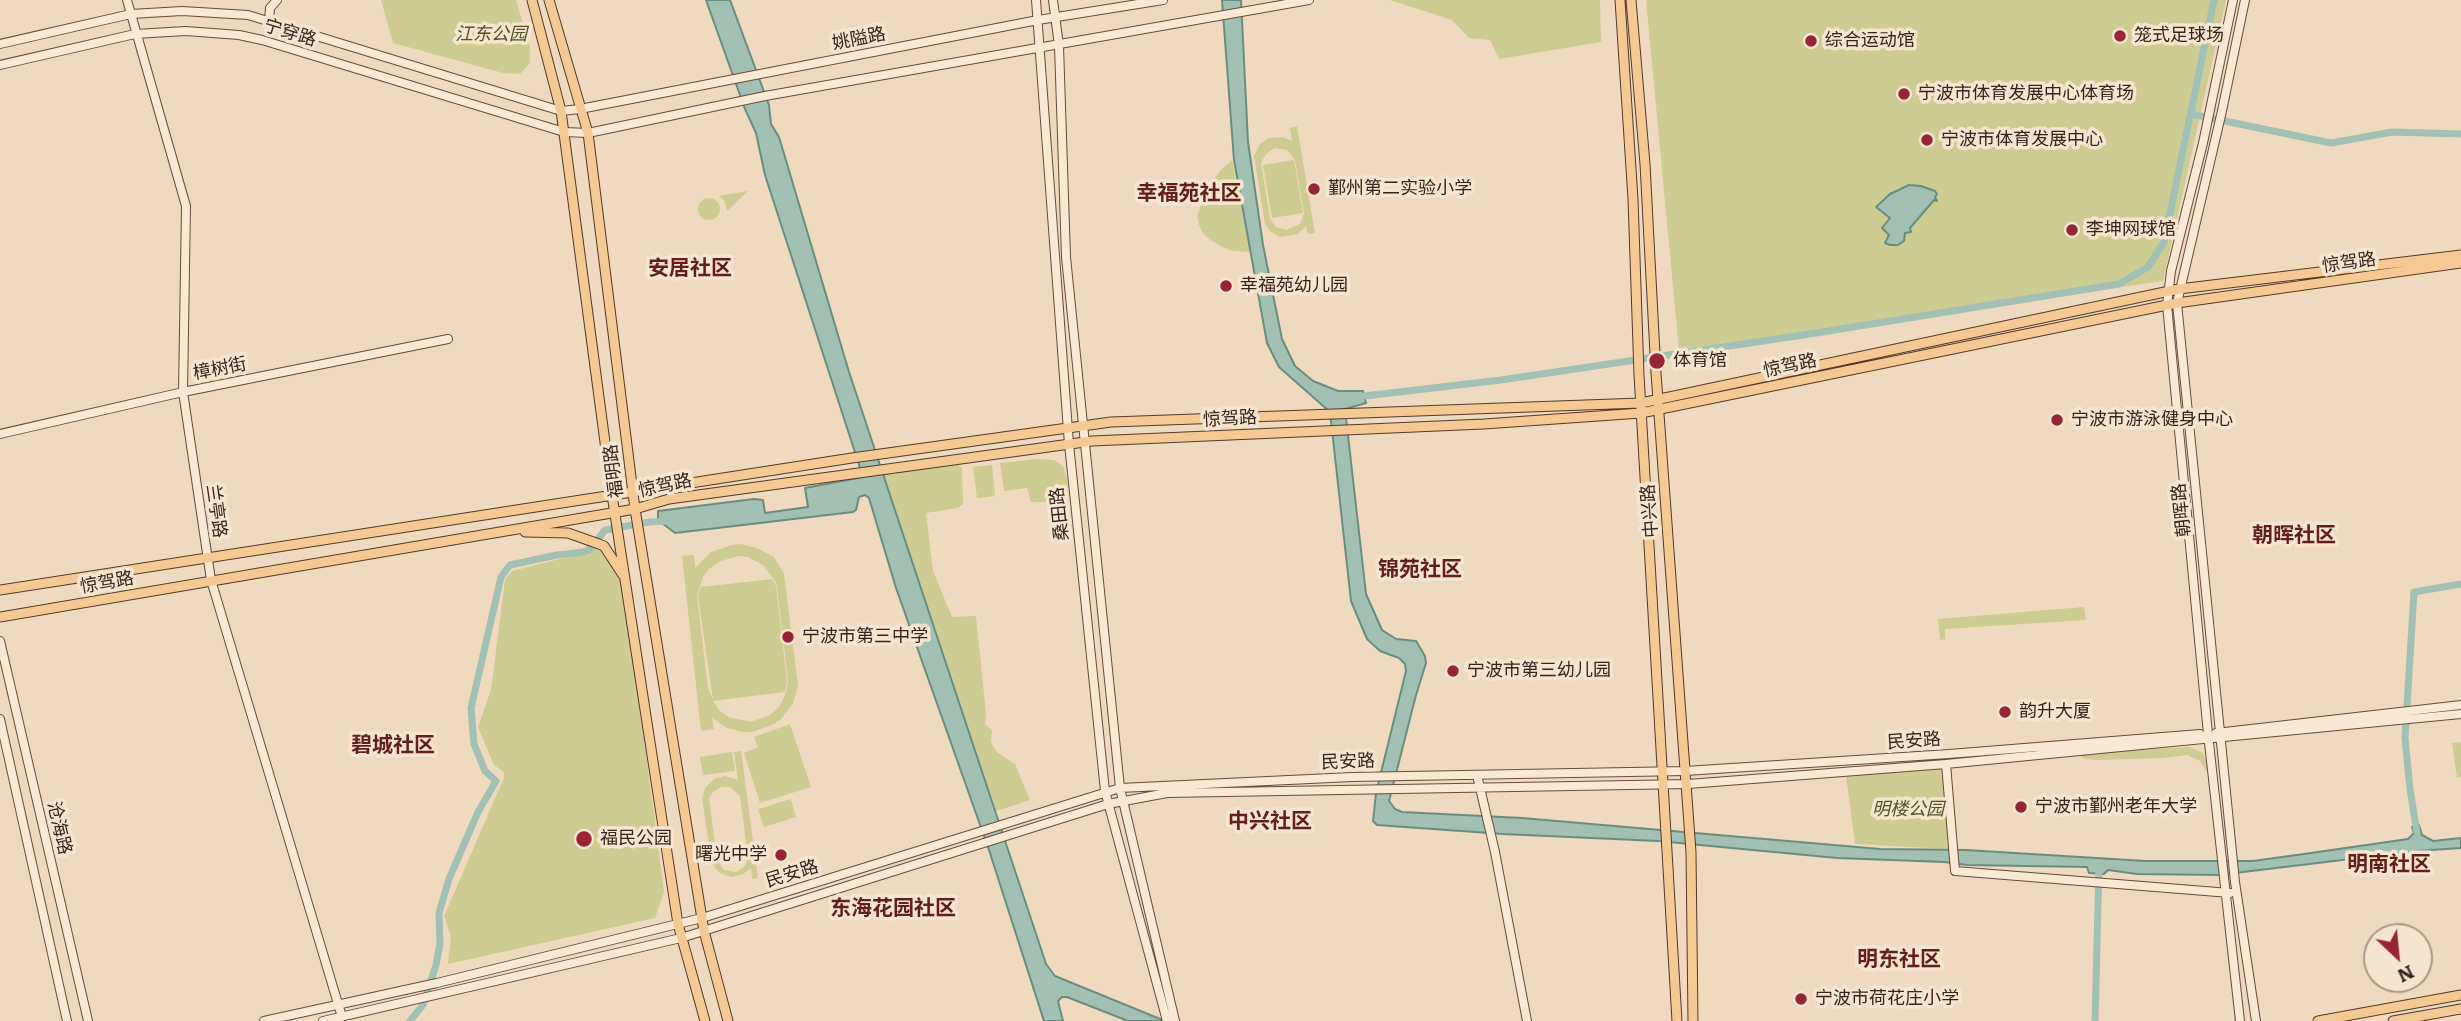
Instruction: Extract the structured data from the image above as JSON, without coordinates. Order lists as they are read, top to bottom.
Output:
{
  "streets": {
    "main road": [
      "宁穿路",
      "姚隘路",
      "惊驾路",
      "樟树街",
      "福明路",
      "朝晖路",
      "兰亭路",
      "中兴路",
      "桑田路",
      "民安路",
      "沧海路"
    ]
  },
  "crossings": [
    ["宁穿路", "姚隘路"],
    ["宁穿路", "福明路"],
    ["宁穿路", "兰亭路"],
    ["姚隘路", "福明路"],
    ["姚隘路", "桑田路"],
    ["惊驾路", "福明路"],
    ["惊驾路", "朝晖路"],
    ["惊驾路", "兰亭路"],
    ["惊驾路", "中兴路"],
    ["惊驾路", "桑田路"],
    ["樟树街", "兰亭路"],
    ["福明路", "民安路"],
    ["朝晖路", "民安路"],
    ["兰亭路", "民安路"],
    ["中兴路", "民安路"],
    ["桑田路", "民安路"]
  ],
  "districts": [
    "幸福苑社区",
    "安居社区",
    "朝晖社区",
    "锦苑社区",
    "碧城社区",
    "中兴社区",
    "明南社区",
    "东海花园社区",
    "明东社区"
  ],
  "parks": ["江东公园", "明楼公园"],
  "places": [
    "笼式足球场",
    "综合运动馆",
    "宁波市体育发展中心体育场",
    "宁波市体育发展中心",
    "鄞州第二实验小学",
    "李坤网球馆",
    "幸福苑幼儿园",
    "体育馆",
    "宁波市游泳健身中心",
    "宁波市第三中学",
    "宁波市第三幼儿园",
    "韵升大厦",
    "宁波市鄞州老年大学",
    "福民公园",
    "曙光中学",
    "宁波市荷花庄小学"
  ],
  "north": "bottom right"
}
